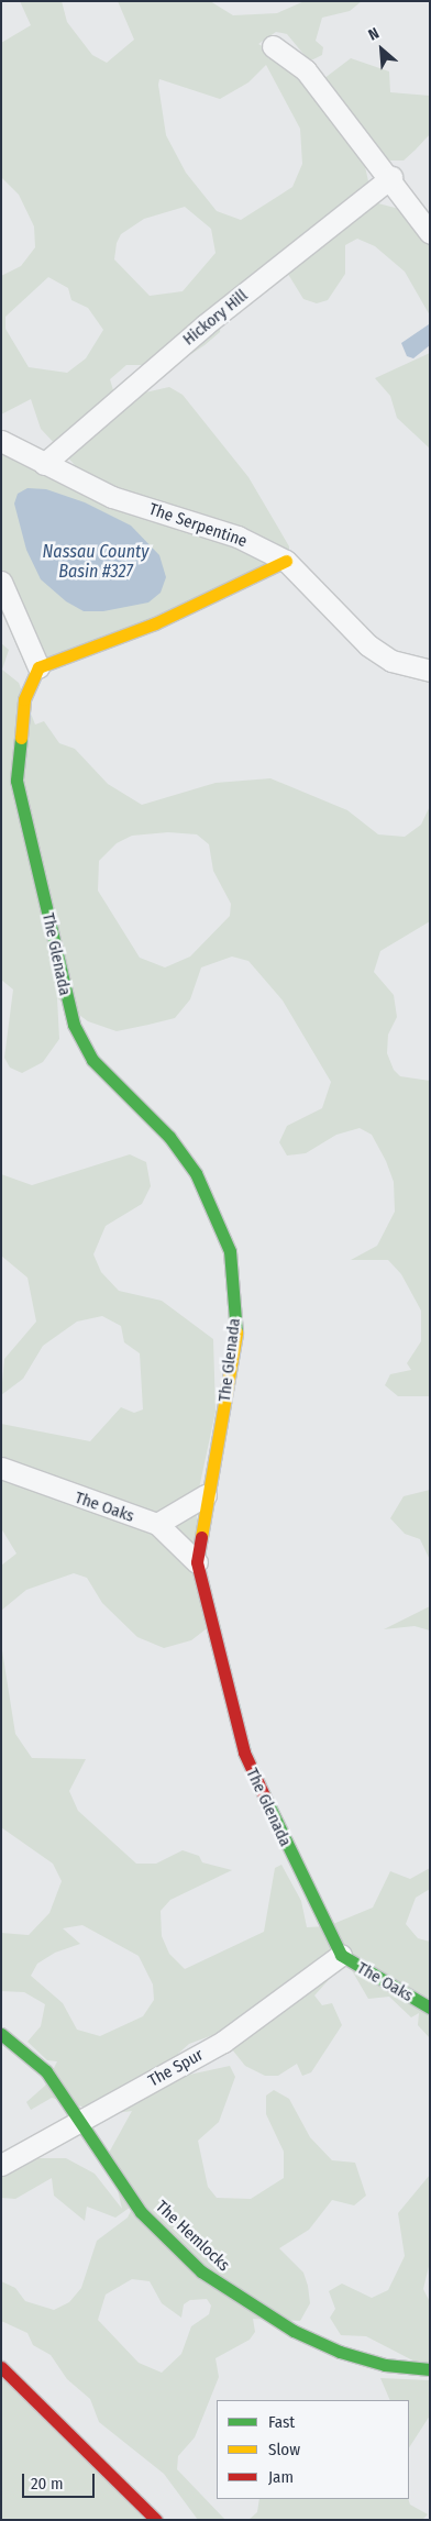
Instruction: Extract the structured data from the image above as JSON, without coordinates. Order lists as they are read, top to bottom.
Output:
{
  "streets": {
    "street": [
      "Hickory Hill",
      "The Serpentine",
      "The Glenada",
      "The Oaks",
      "The Spur",
      "The Hemlocks"
    ]
  },
  "crossings": [
    ["Hickory Hill", "The Serpentine"],
    ["The Glenada", "The Oaks"],
    ["The Glenada", "The Spur"],
    ["The Oaks", "The Spur"],
    ["The Spur", "The Hemlocks"]
  ],
  "water": ["Nassau County Basin #327"],
  "legend": ["Fast", "Slow", "Jam"],
  "scale_bar": "20 m",
  "north": "top left"
}
